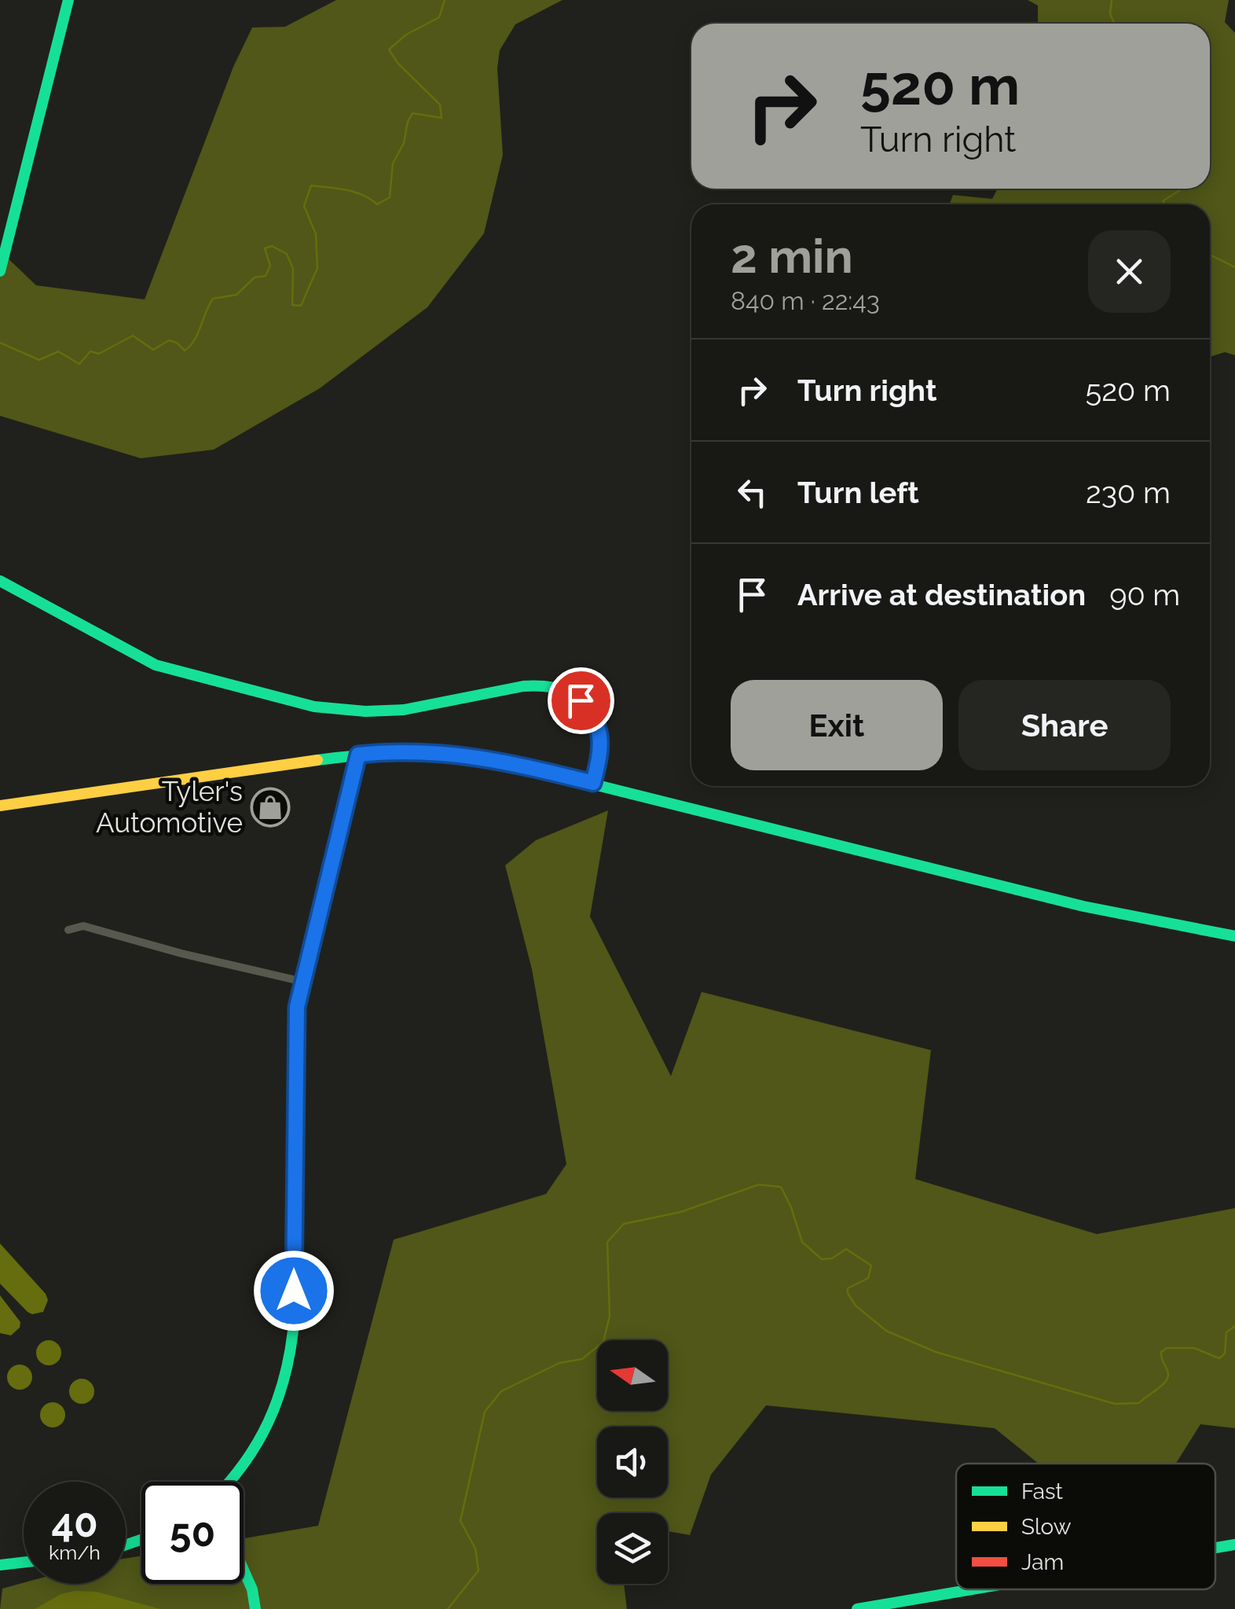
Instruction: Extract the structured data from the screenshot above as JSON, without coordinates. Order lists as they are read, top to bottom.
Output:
{
  "places": {
    "shop": ["Tyler's Automotive"]
  },
  "legend": ["Fast", "Slow", "Jam"],
  "north": "left",
  "page": {
    "turn": ["520 m", "Turn right"],
    "heading": ["2 min", "840 m · 22:43"],
    "list": [
      {
        "name": "Turn right",
        "value": "520 m"
      },
      {
        "name": "Turn left",
        "value": "230 m"
      },
      {
        "name": "Arrive at destination",
        "value": "90 m"
      }
    ],
    "buttons": ["Exit", "Share"],
    "speed": "40 km/h",
    "limit": "50"
  }
}
